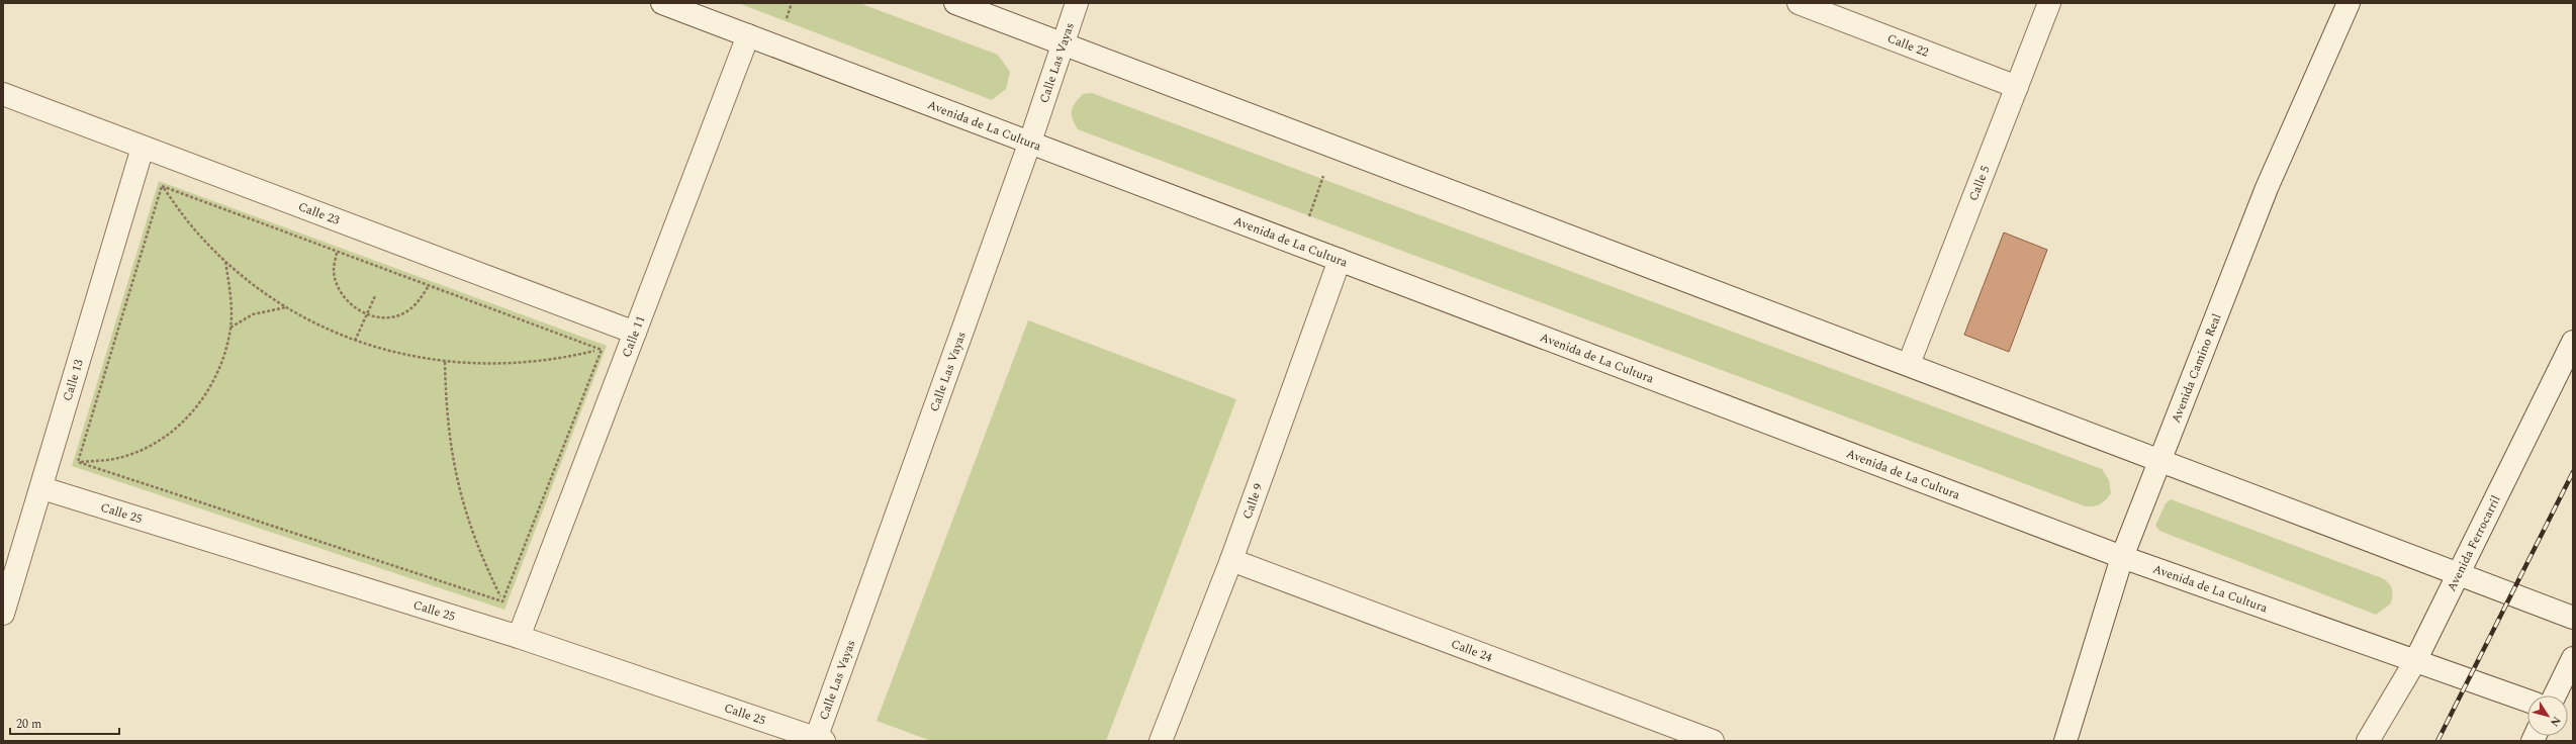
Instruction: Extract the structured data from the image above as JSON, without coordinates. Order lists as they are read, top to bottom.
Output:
{
  "streets": {
    "street": [
      "Calle 22",
      "Calle Las Vayas",
      "Avenida de La Cultura",
      "Calle 5",
      "Calle 23",
      "Calle 11",
      "Avenida Camino Real",
      "Calle 13",
      "Calle 9",
      "Calle 25",
      "Avenida Ferrocarril",
      "Calle 24"
    ]
  },
  "crossings": [
    ["Calle 22", "Calle 5"],
    ["Calle Las Vayas", "Avenida de La Cultura"],
    ["Calle Las Vayas", "Calle 25"],
    ["Avenida de La Cultura", "Calle 11"],
    ["Avenida de La Cultura", "Avenida Camino Real"],
    ["Avenida de La Cultura", "Calle 9"],
    ["Avenida de La Cultura", "Avenida Ferrocarril"],
    ["Calle 23", "Calle 11"],
    ["Calle 23", "Calle 13"],
    ["Calle 11", "Calle 25"],
    ["Calle 13", "Calle 25"],
    ["Calle 9", "Calle 24"]
  ],
  "scale_bar": "20 m",
  "north": "bottom right"
}
